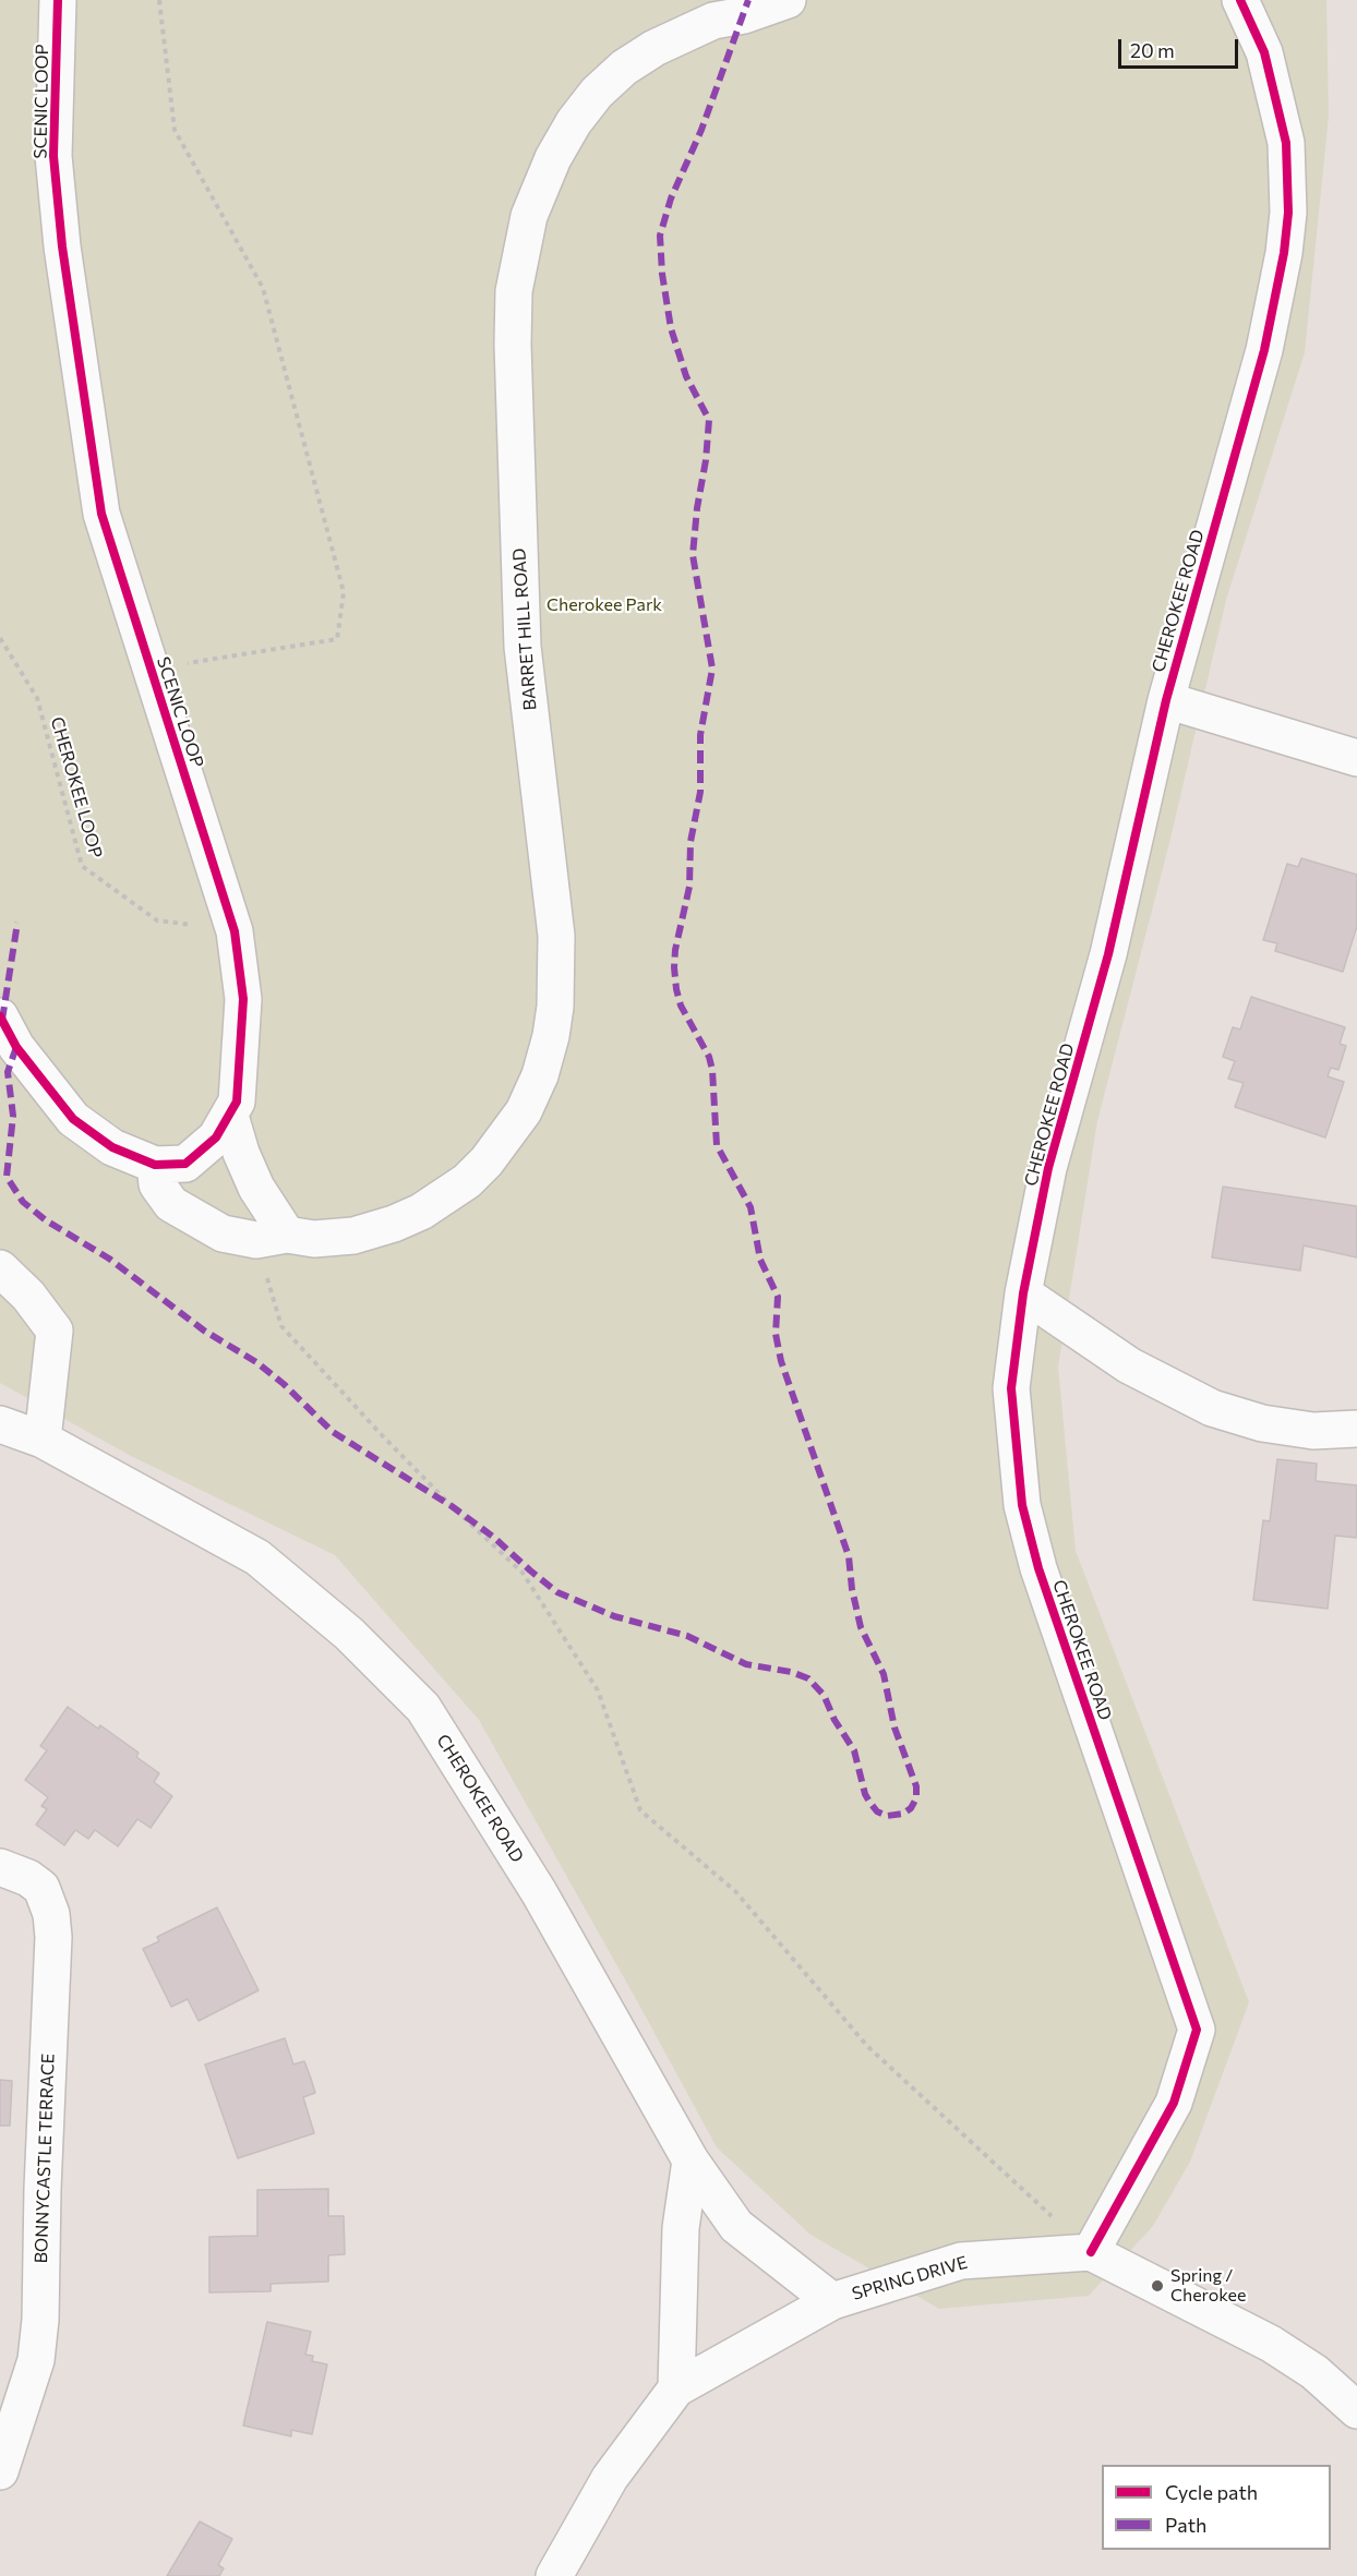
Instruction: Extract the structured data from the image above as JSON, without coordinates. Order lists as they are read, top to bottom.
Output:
{
  "streets": {
    "street": [
      "SCENIC LOOP",
      "CHEROKEE ROAD",
      "BARRET HILL ROAD",
      "BONNYCASTLE TERRACE",
      "SPRING DRIVE"
    ],
    "path": ["CHEROKEE LOOP"]
  },
  "crossings": [
    ["SCENIC LOOP", "BARRET HILL ROAD"],
    ["SCENIC LOOP", "CHEROKEE LOOP"],
    ["CHEROKEE ROAD", "SPRING DRIVE"]
  ],
  "parks": ["Cherokee Park"],
  "places": ["Spring / Cherokee"],
  "legend": ["Cycle path", "Path"],
  "scale_bar": "20 m"
}
